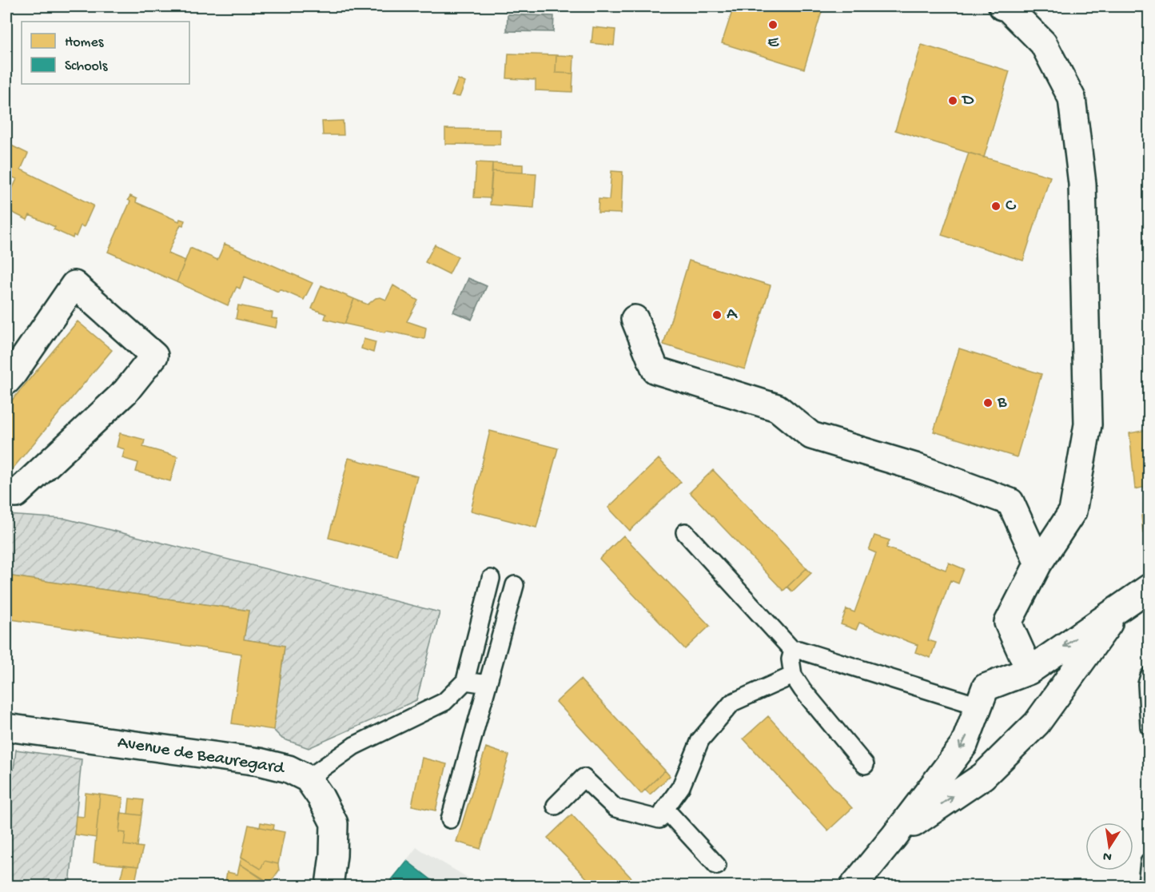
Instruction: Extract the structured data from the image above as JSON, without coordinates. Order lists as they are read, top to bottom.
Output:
{
  "streets": {
    "street": ["Avenue de Beauregard"]
  },
  "places": [
    "E",
    "D",
    "C",
    "A",
    "B"
  ],
  "legend": ["Homes", "Schools"],
  "north": "bottom"
}
